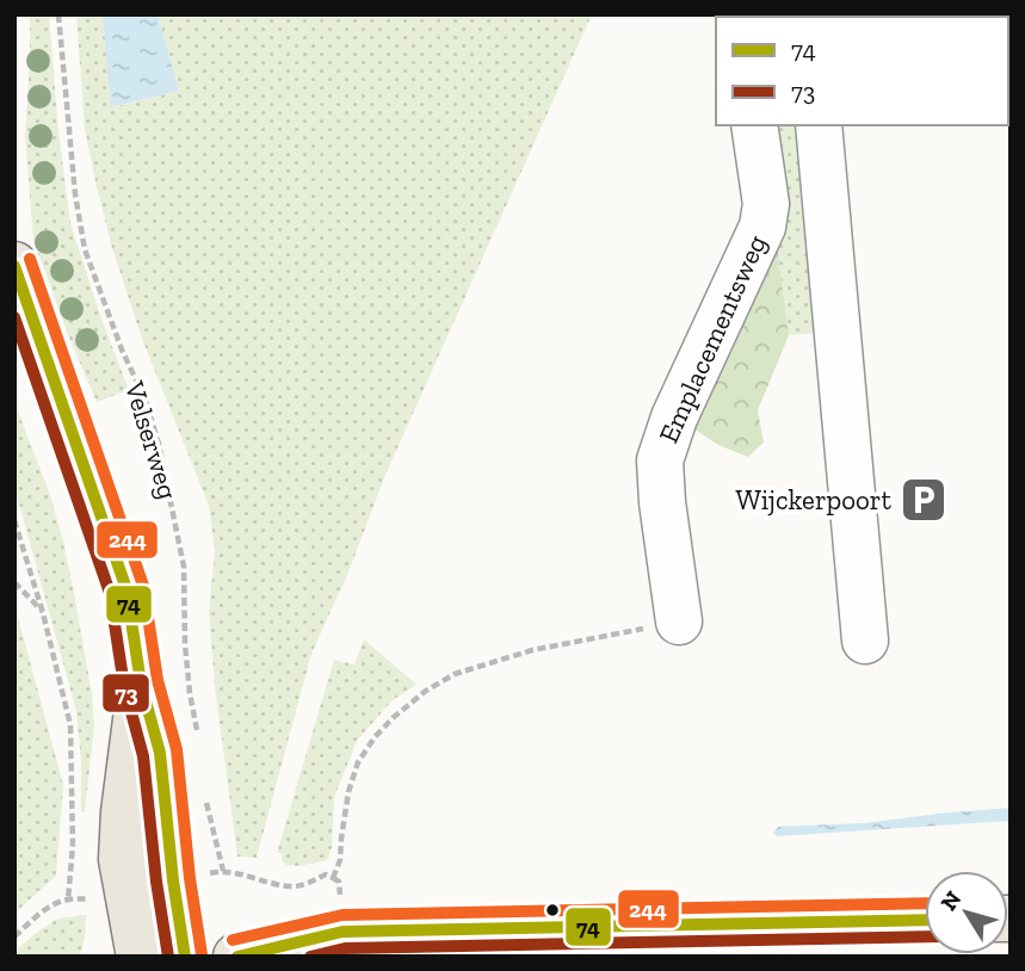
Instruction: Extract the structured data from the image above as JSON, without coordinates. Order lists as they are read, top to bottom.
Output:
{
  "streets": {
    "street": ["Emplacementsweg"],
    "path": ["Velserweg"]
  },
  "places": {
    "parking": ["Wijckerpoort"]
  },
  "lines": ["transit line 244", "transit line 74", "transit line 73"],
  "legend": ["74", "73"],
  "north": "top left"
}
